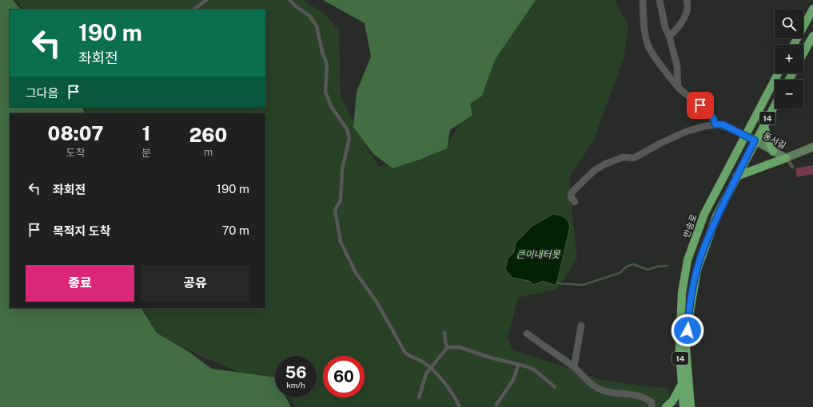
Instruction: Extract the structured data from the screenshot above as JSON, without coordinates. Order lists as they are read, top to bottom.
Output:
{
  "streets": {
    "main road": ["14", "반송로"],
    "street": ["동서길"]
  },
  "crossings": [
    ["14", "동서길"],
    ["동서길", "반송로"]
  ],
  "water": ["큰이내터못"],
  "page": {
    "map_buttons": ["+", "−"],
    "turn": ["190 m", "좌회전"],
    "then": "그다음",
    "eta": [
      "08:07",
      "도착",
      "1",
      "분",
      "260",
      "m"
    ],
    "list": [
      {
        "name": "좌회전",
        "value": "190 m"
      },
      {
        "name": "목적지 도착",
        "value": "70 m"
      }
    ],
    "buttons": ["종료", "공유"],
    "speed": "56 km/h",
    "limit": "60"
  }
}
